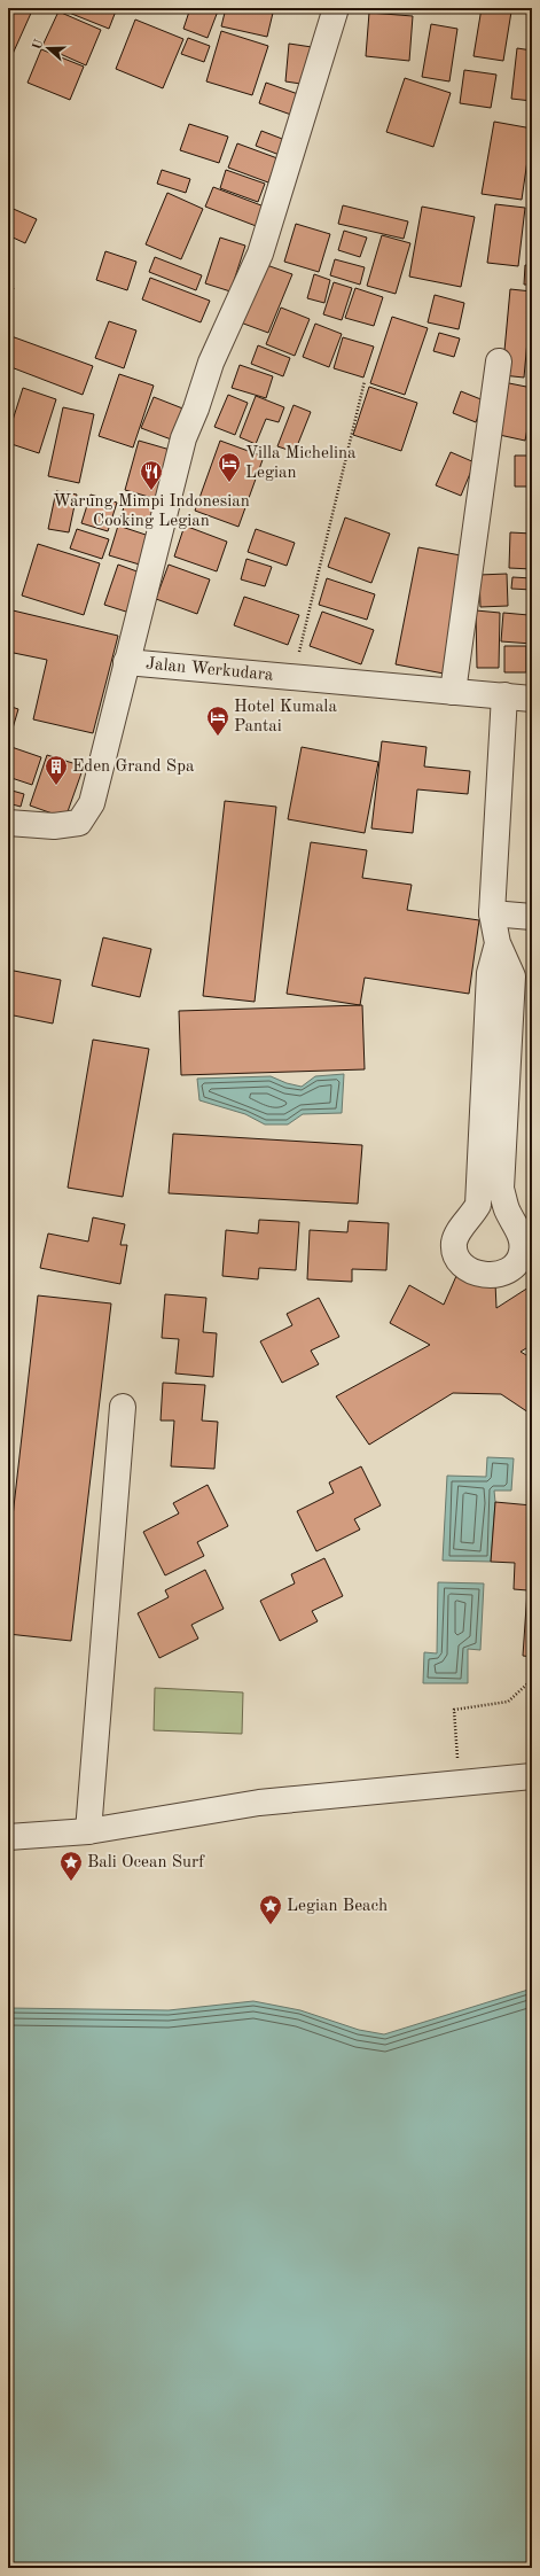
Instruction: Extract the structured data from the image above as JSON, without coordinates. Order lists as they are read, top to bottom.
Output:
{
  "streets": {
    "street": ["Jalan Werkudara"]
  },
  "places": {
    "hotel": ["Villa Michelina Legian", "Hotel Kumala Pantai"],
    "restaurant": ["Warung Mimpi Indonesian Cooking Legian"],
    "building": ["Eden Grand Spa"],
    "place": ["Bali Ocean Surf", "Legian Beach"]
  },
  "north": "left"
}
